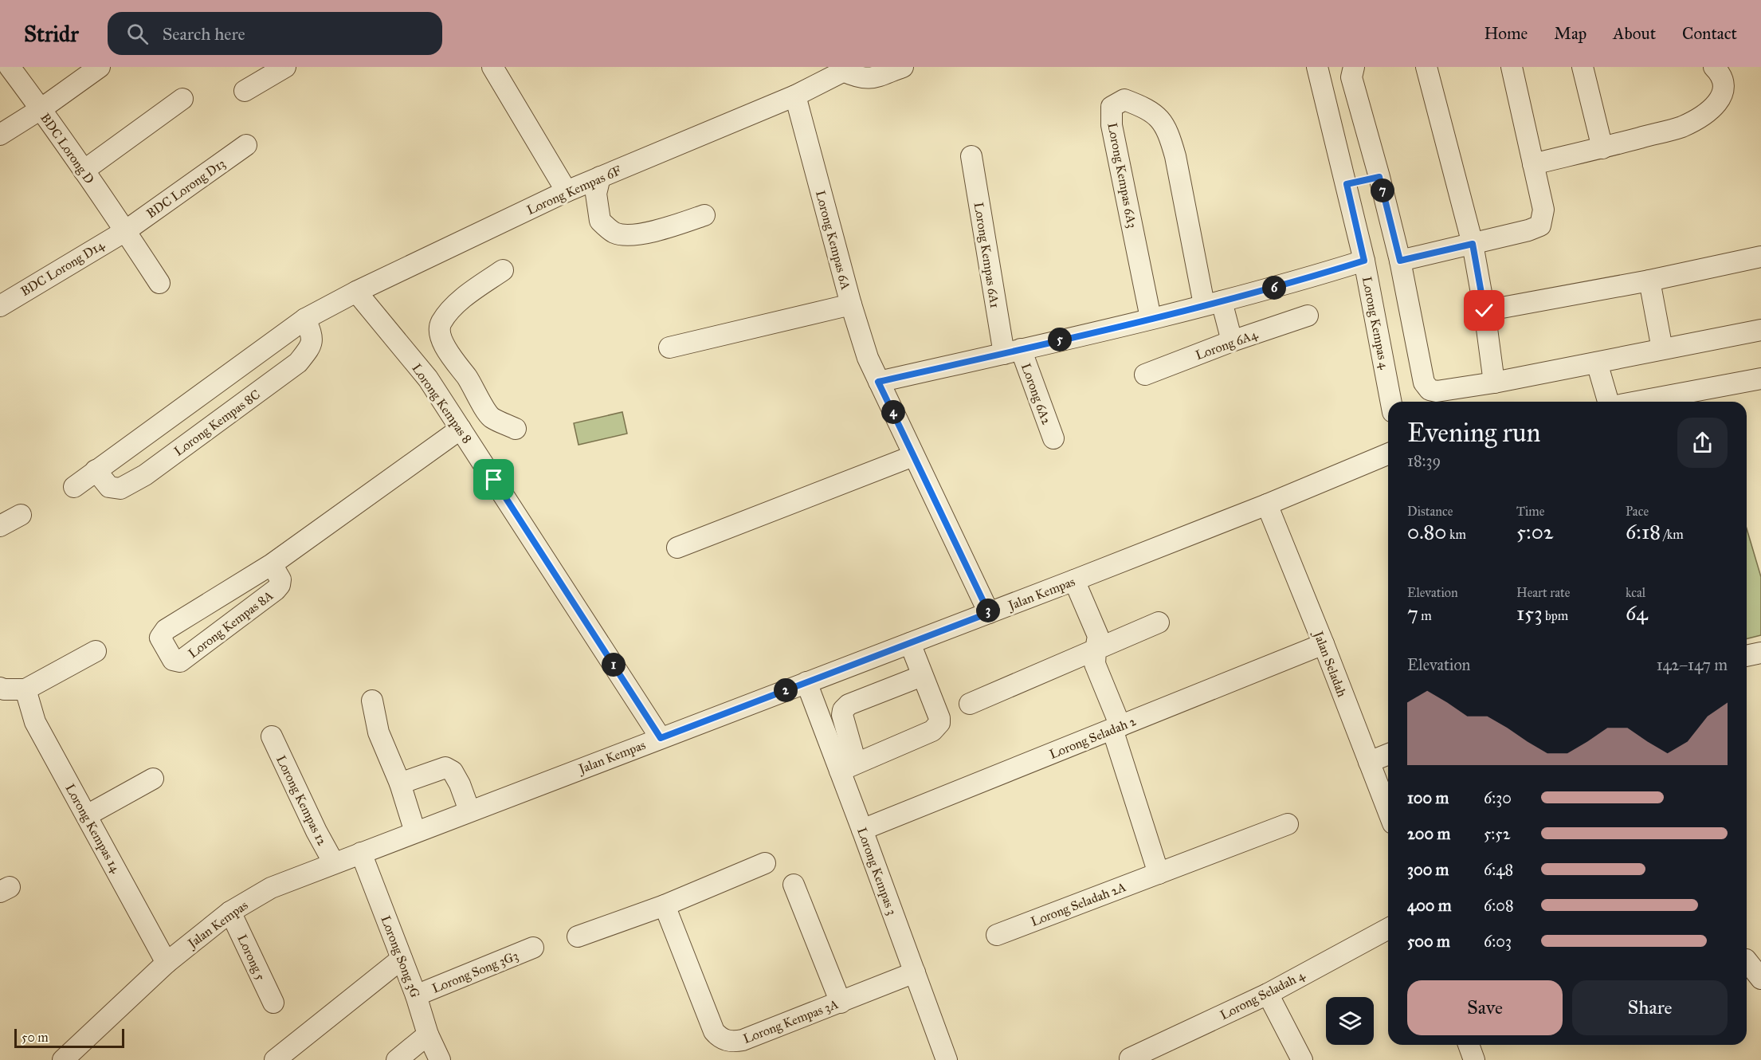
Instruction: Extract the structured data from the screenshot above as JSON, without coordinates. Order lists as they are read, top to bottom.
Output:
{
  "streets": {
    "street": [
      "BDC Lorong D",
      "Lorong Kempas 6A3",
      "BDC Lorong D13",
      "Lorong Kempas 6F",
      "Lorong Kempas 6A",
      "Lorong Kempas 6A1",
      "BDC Lorong D14",
      "Lorong Kempas 4",
      "Lorong 6A4",
      "Lorong 6A2",
      "Lorong Kempas 8",
      "Lorong Kempas 8C",
      "Jalan Kempas",
      "Lorong Kempas 8A",
      "Jalan Seladah",
      "Lorong Seladah 2",
      "Lorong Kempas 12",
      "Lorong Kempas 14",
      "Lorong Kempas 3",
      "Lorong Seladah 2A",
      "Lorong Song 3G",
      "Lorong 5",
      "Lorong Song 3G3",
      "Lorong Seladah 4",
      "Lorong Kempas 3A"
    ]
  },
  "crossings": [
    ["BDC Lorong D", "BDC Lorong D13"],
    ["BDC Lorong D", "BDC Lorong D14"],
    ["BDC Lorong D13", "BDC Lorong D14"],
    ["Lorong Kempas 6F", "Lorong Kempas 6A"],
    ["Lorong Kempas 6F", "Lorong Kempas 8"],
    ["Lorong Kempas 6A", "Jalan Kempas"],
    ["Lorong Kempas 6A1", "Lorong 6A2"],
    ["Lorong Kempas 8", "Jalan Kempas"],
    ["Lorong Kempas 8", "Lorong Kempas 8A"],
    ["Jalan Kempas", "Jalan Seladah"],
    ["Jalan Kempas", "Lorong Kempas 12"],
    ["Jalan Kempas", "Lorong Kempas 14"],
    ["Jalan Kempas", "Lorong Kempas 3"],
    ["Jalan Kempas", "Lorong Song 3G"],
    ["Jalan Kempas", "Lorong 5"],
    ["Jalan Seladah", "Lorong Seladah 2"],
    ["Lorong Seladah 2", "Lorong Kempas 3"],
    ["Lorong Kempas 3", "Lorong Kempas 3A"],
    ["Lorong Song 3G", "Lorong Song 3G3"]
  ],
  "scale_bar": "50 m",
  "page": {
    "header": "Stridr",
    "search": "Search here",
    "nav": [
      "Home",
      "Map",
      "About",
      "Contact"
    ],
    "pins": [
      "7",
      "6",
      "5",
      "4",
      "3",
      "1",
      "2"
    ],
    "heading": ["Evening run", "18:39"],
    "stats": [
      ["Distance", "0.80 km"],
      ["Time", "5:02"],
      ["Pace", "6:18 /km"],
      ["Elevation", "7 m"],
      ["Heart rate", "153 bpm"],
      ["kcal", "64"]
    ],
    "chart": ["Elevation", "142–147 m"],
    "list": [
      {
        "name": "100 m",
        "note": "6:30"
      },
      {
        "name": "200 m",
        "note": "5:52"
      },
      {
        "name": "300 m",
        "note": "6:48"
      },
      {
        "name": "400 m",
        "note": "6:08"
      },
      {
        "name": "500 m",
        "note": "6:03"
      }
    ],
    "buttons": ["Save", "Share"],
    "scale": "50 m"
  }
}
